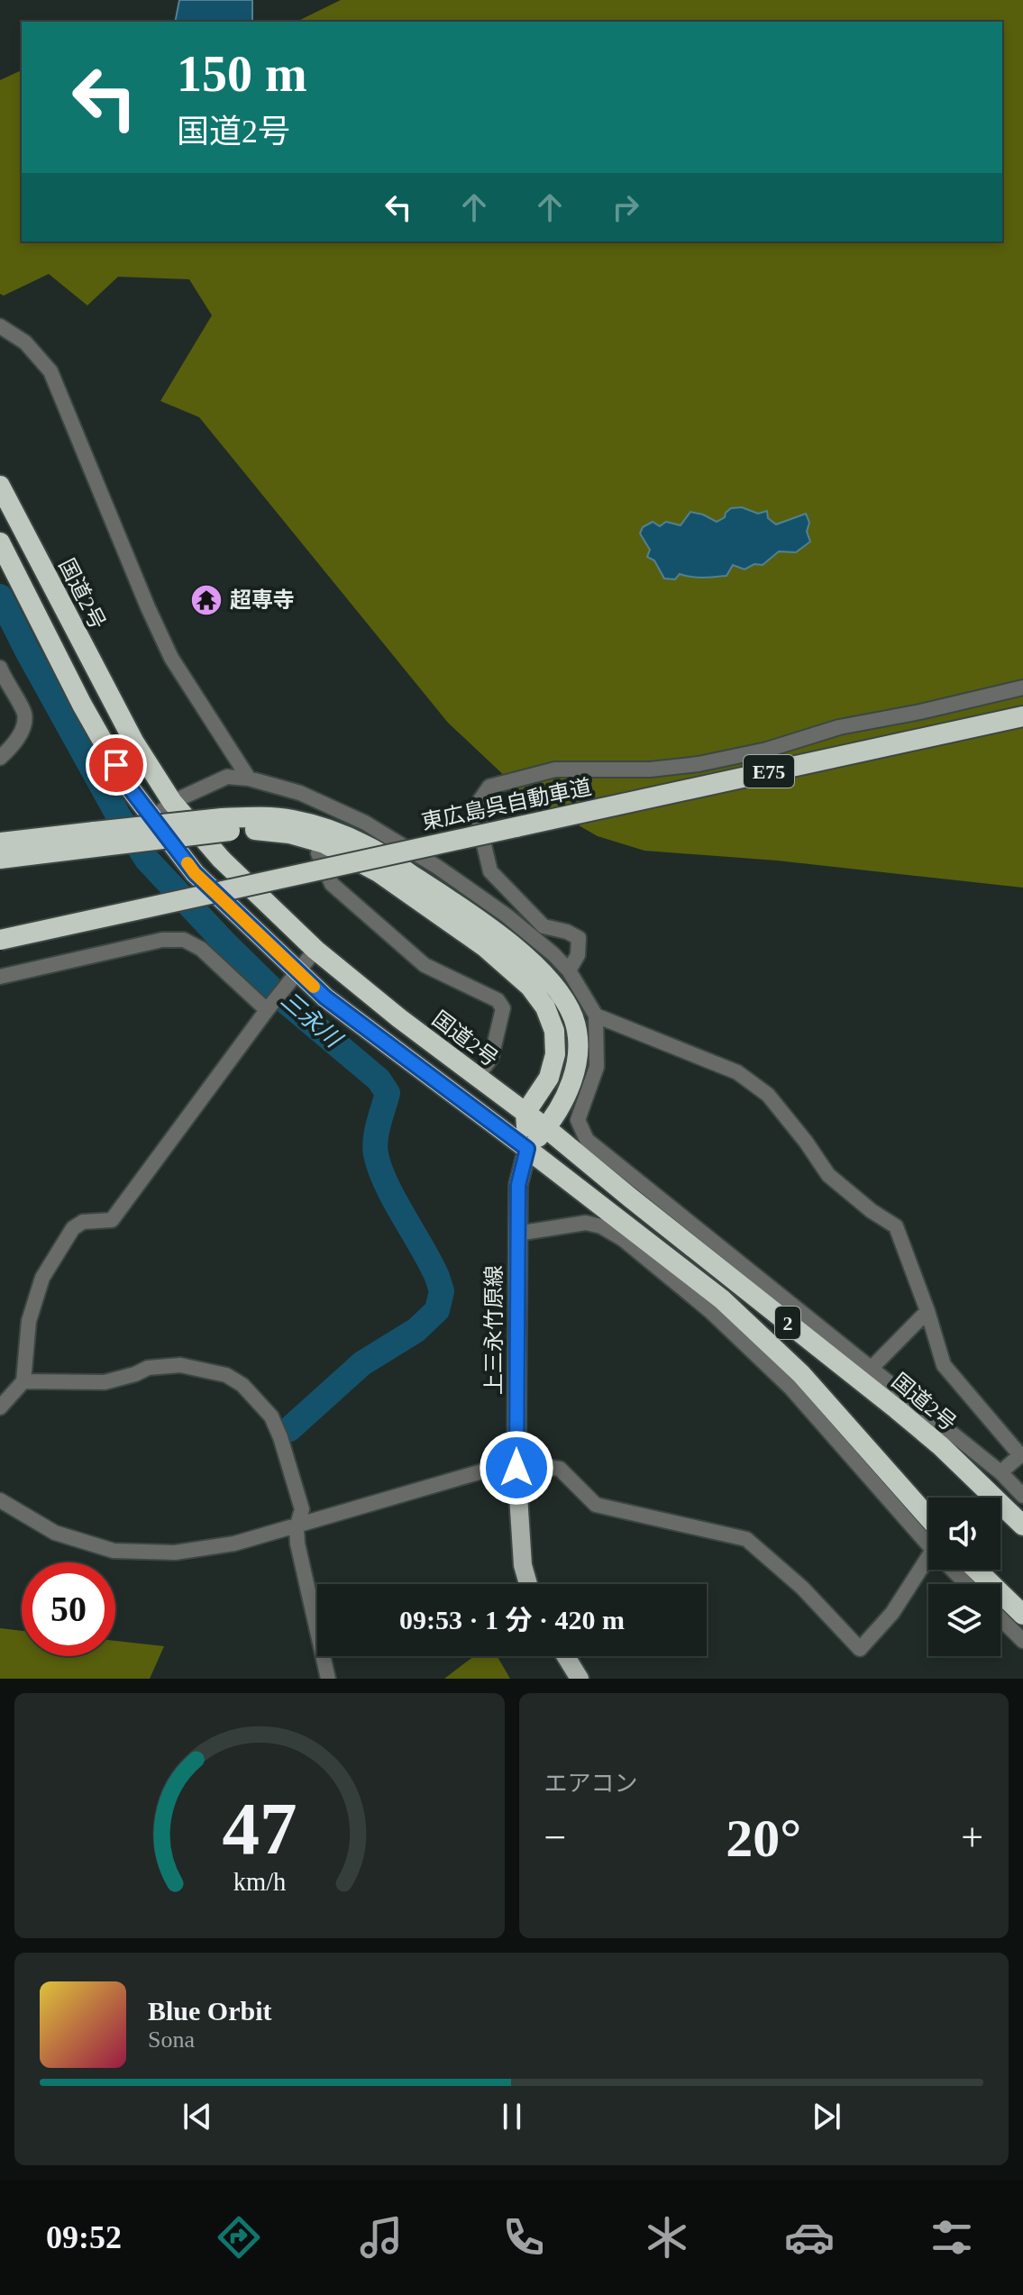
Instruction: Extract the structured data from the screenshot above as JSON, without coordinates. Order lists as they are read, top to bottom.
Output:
{
  "streets": {
    "highway": [
      "国道2号",
      "E75",
      "東広島呉自動車道",
      "2"
    ],
    "main road": ["上三永竹原線"]
  },
  "crossings": [
    ["2", "上三永竹原線"]
  ],
  "water": ["三永川"],
  "places": {
    "temple": ["超専寺"]
  },
  "page": {
    "turn": ["150 m", "国道2号"],
    "limit": "50",
    "trip": "09:53 · 1 分 · 420 m",
    "tile": "エアコン",
    "heat": ["−", "20°", "+"],
    "song": ["Blue Orbit", "Sona"],
    "tabs": "09:52",
    "gauge": ["47", "km/h"]
  }
}
